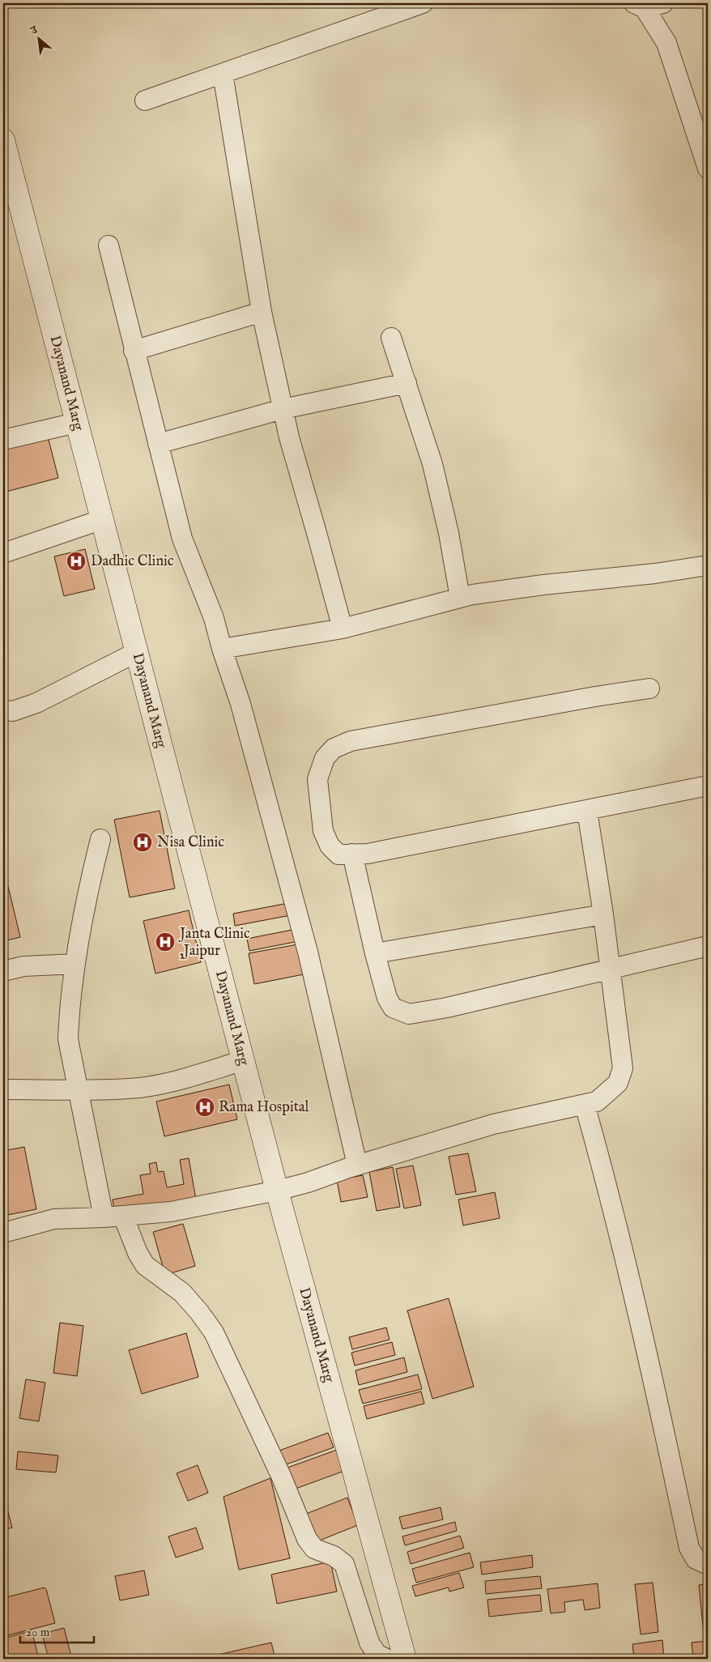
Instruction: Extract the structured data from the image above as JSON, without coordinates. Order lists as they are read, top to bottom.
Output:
{
  "streets": {
    "street": ["Dayanand Marg"]
  },
  "places": {
    "hospital": [
      "Dadhic Clinic",
      "Nisa Clinic",
      "Janta Clinic ,Jaipur",
      "Rama Hospital"
    ]
  },
  "scale_bar": "20 m",
  "north": "top left"
}
